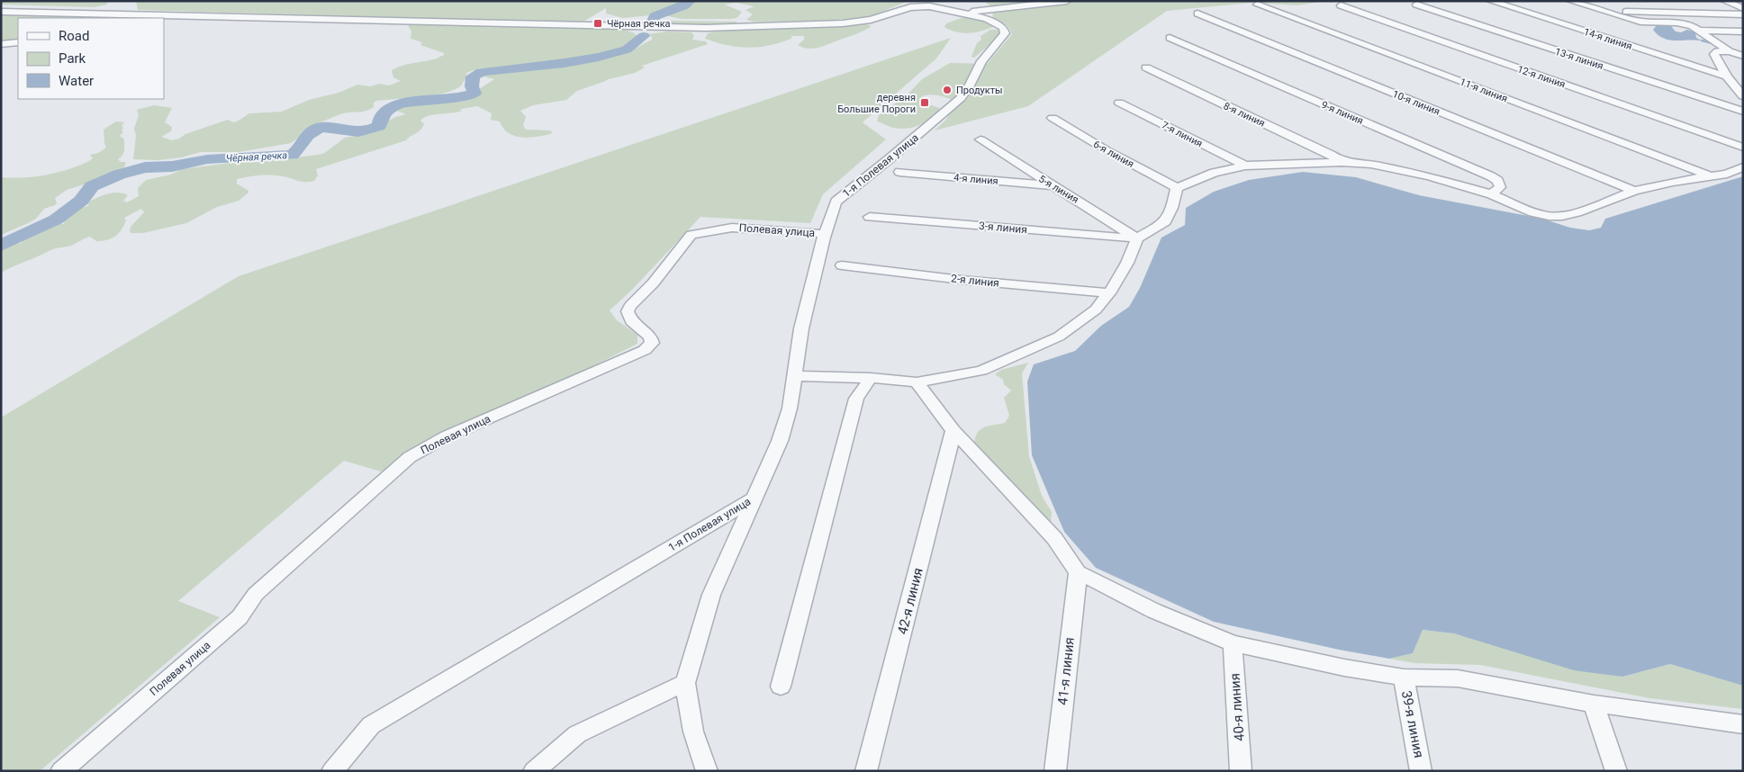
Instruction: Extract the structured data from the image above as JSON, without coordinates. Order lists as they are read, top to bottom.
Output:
{
  "streets": {
    "street": [
      "14-я линия",
      "13-я линия",
      "12-я линия",
      "11-я линия",
      "10-я линия",
      "9-я линия",
      "8-я линия",
      "7-я линия",
      "6-я линия",
      "1-я Полевая улица",
      "4-я линия",
      "5-я линия",
      "3-я линия",
      "Полевая улица",
      "2-я линия",
      "42-я линия",
      "41-я линия",
      "40-я линия",
      "39-я линия"
    ]
  },
  "crossings": [
    ["1-я Полевая улица", "Полевая улица"],
    ["4-я линия", "5-я линия"],
    ["5-я линия", "3-я линия"]
  ],
  "water": ["Чёрная речка"],
  "places": {
    "transit": ["Чёрная речка", "деревня Большие Пороги"],
    "other": ["Продукты"]
  },
  "legend": ["Road", "Park", "Water"]
}
